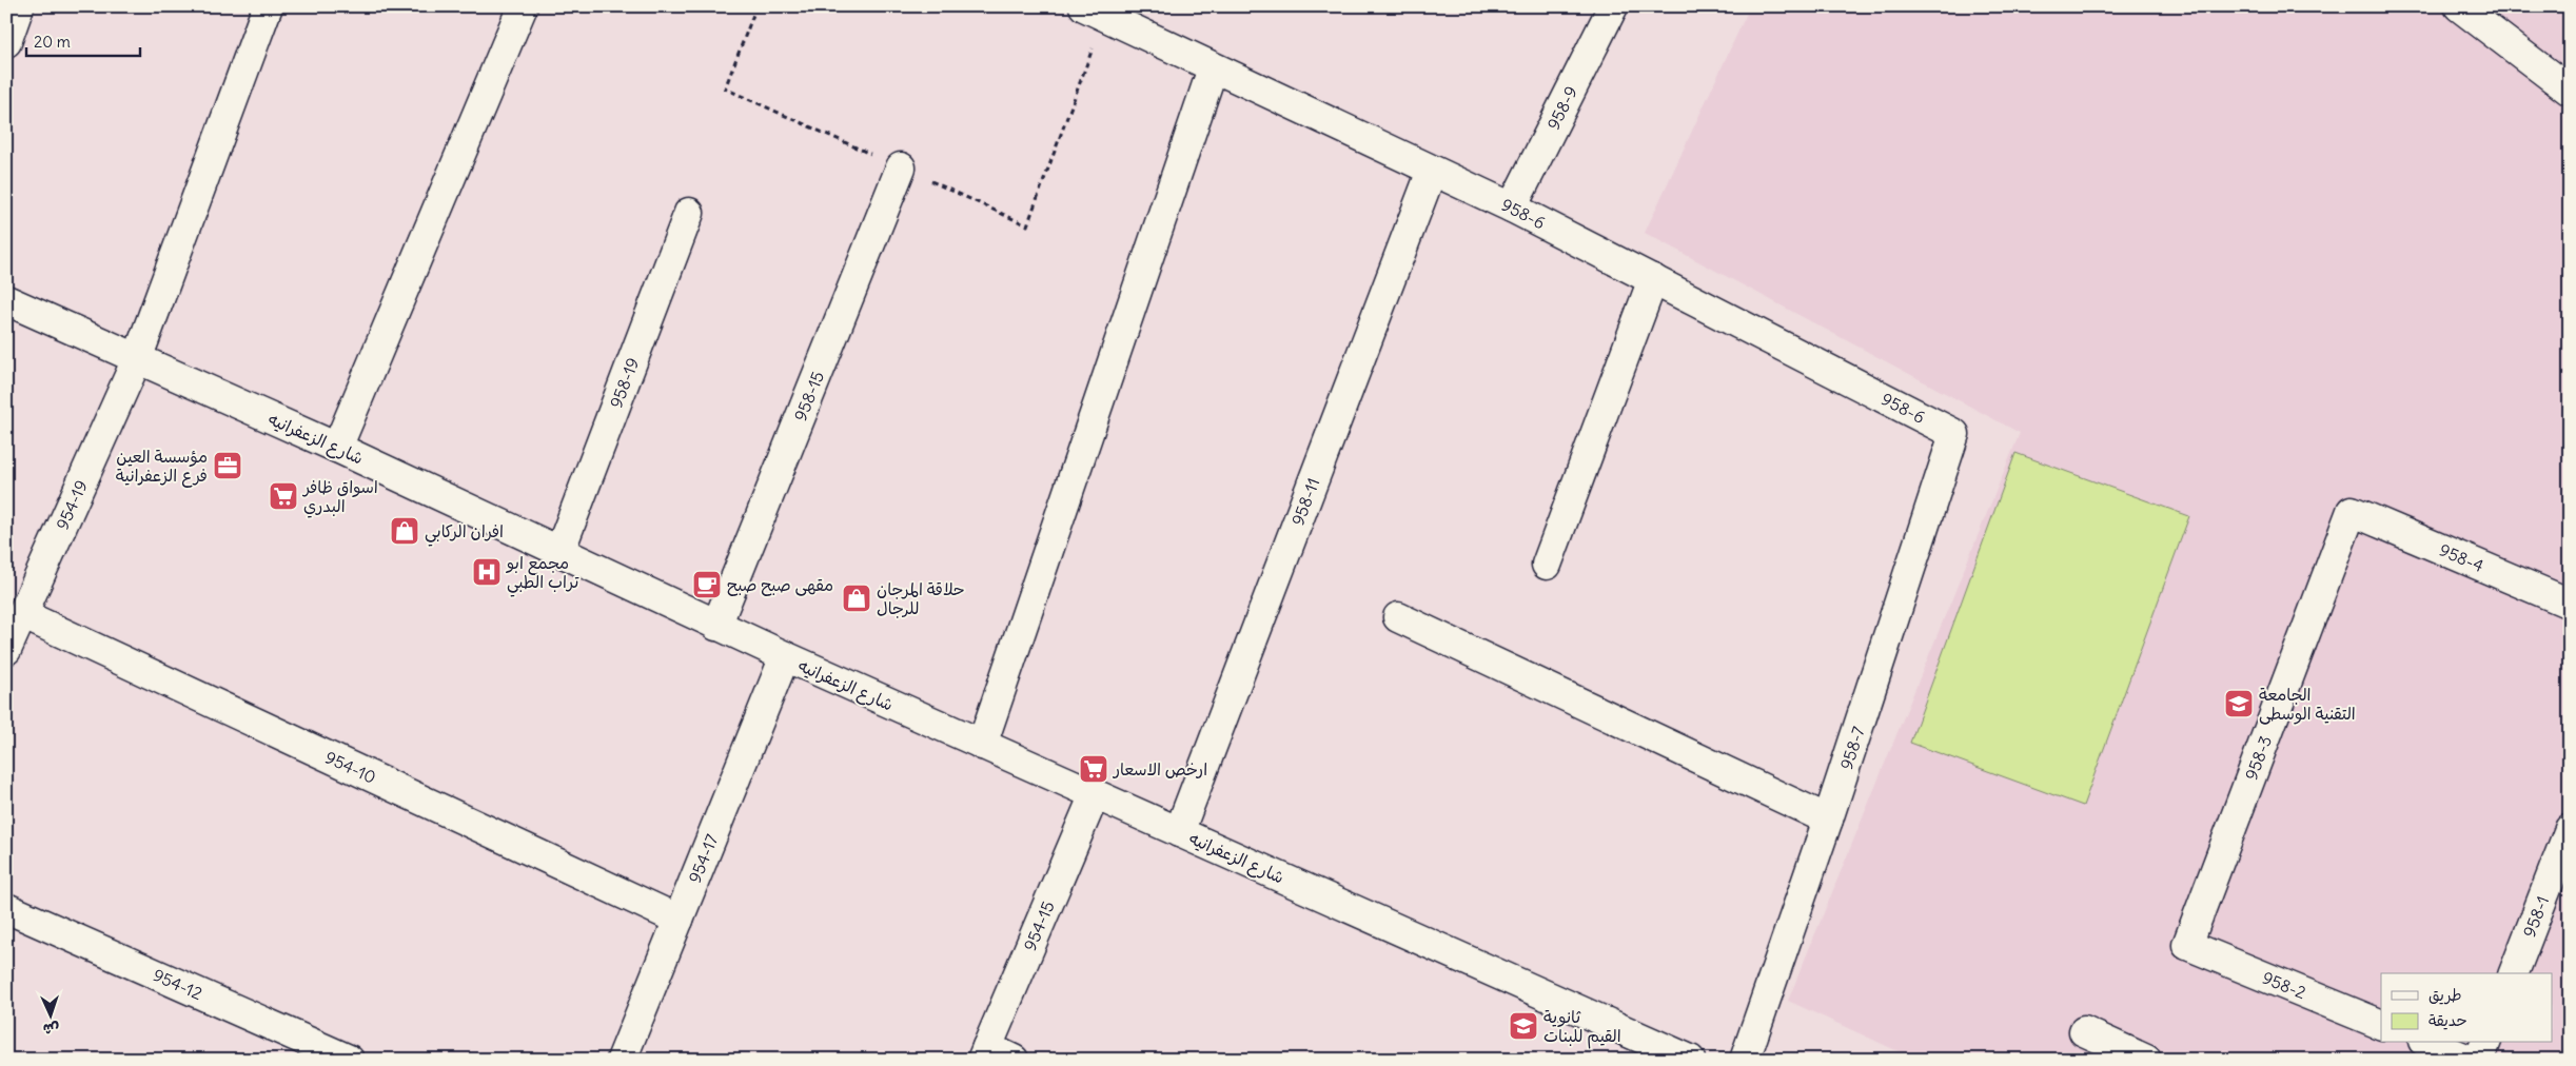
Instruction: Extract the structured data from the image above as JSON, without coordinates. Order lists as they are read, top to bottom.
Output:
{
  "streets": {
    "street": [
      "958-9",
      "958-6",
      "958-19",
      "958-15",
      "شارع الزعفرانيه",
      "958-11",
      "954-19",
      "958-4",
      "958-7",
      "958-3",
      "954-10",
      "954-17",
      "958-1",
      "954-15",
      "954-12",
      "958-2"
    ]
  },
  "crossings": [
    ["958-9", "958-6"],
    ["958-6", "958-11"],
    ["958-6", "958-7"],
    ["958-19", "شارع الزعفرانيه"],
    ["958-15", "شارع الزعفرانيه"],
    ["شارع الزعفرانيه", "958-11"],
    ["شارع الزعفرانيه", "954-19"],
    ["شارع الزعفرانيه", "954-17"],
    ["شارع الزعفرانيه", "954-15"],
    ["954-19", "954-10"],
    ["958-4", "958-3"],
    ["958-3", "958-2"],
    ["954-10", "954-17"]
  ],
  "places": {
    "office": ["مؤسسة العين فرع الزعفرانية"],
    "supermarket": ["اسواق ظافر البدري", "ارخص الاسعار"],
    "shop": ["افران الركابي", "حلاقة المرجان للرجال"],
    "hospital": ["مجمع ابو تراب الطبي"],
    "cafe": ["مقهى صبح صبح"],
    "school or university": ["الجامعة التقنية الوسطى", "ثانوية القيم للبنات"]
  },
  "legend": ["طريق", "حديقة"],
  "scale_bar": "20 m",
  "north": "bottom"
}
